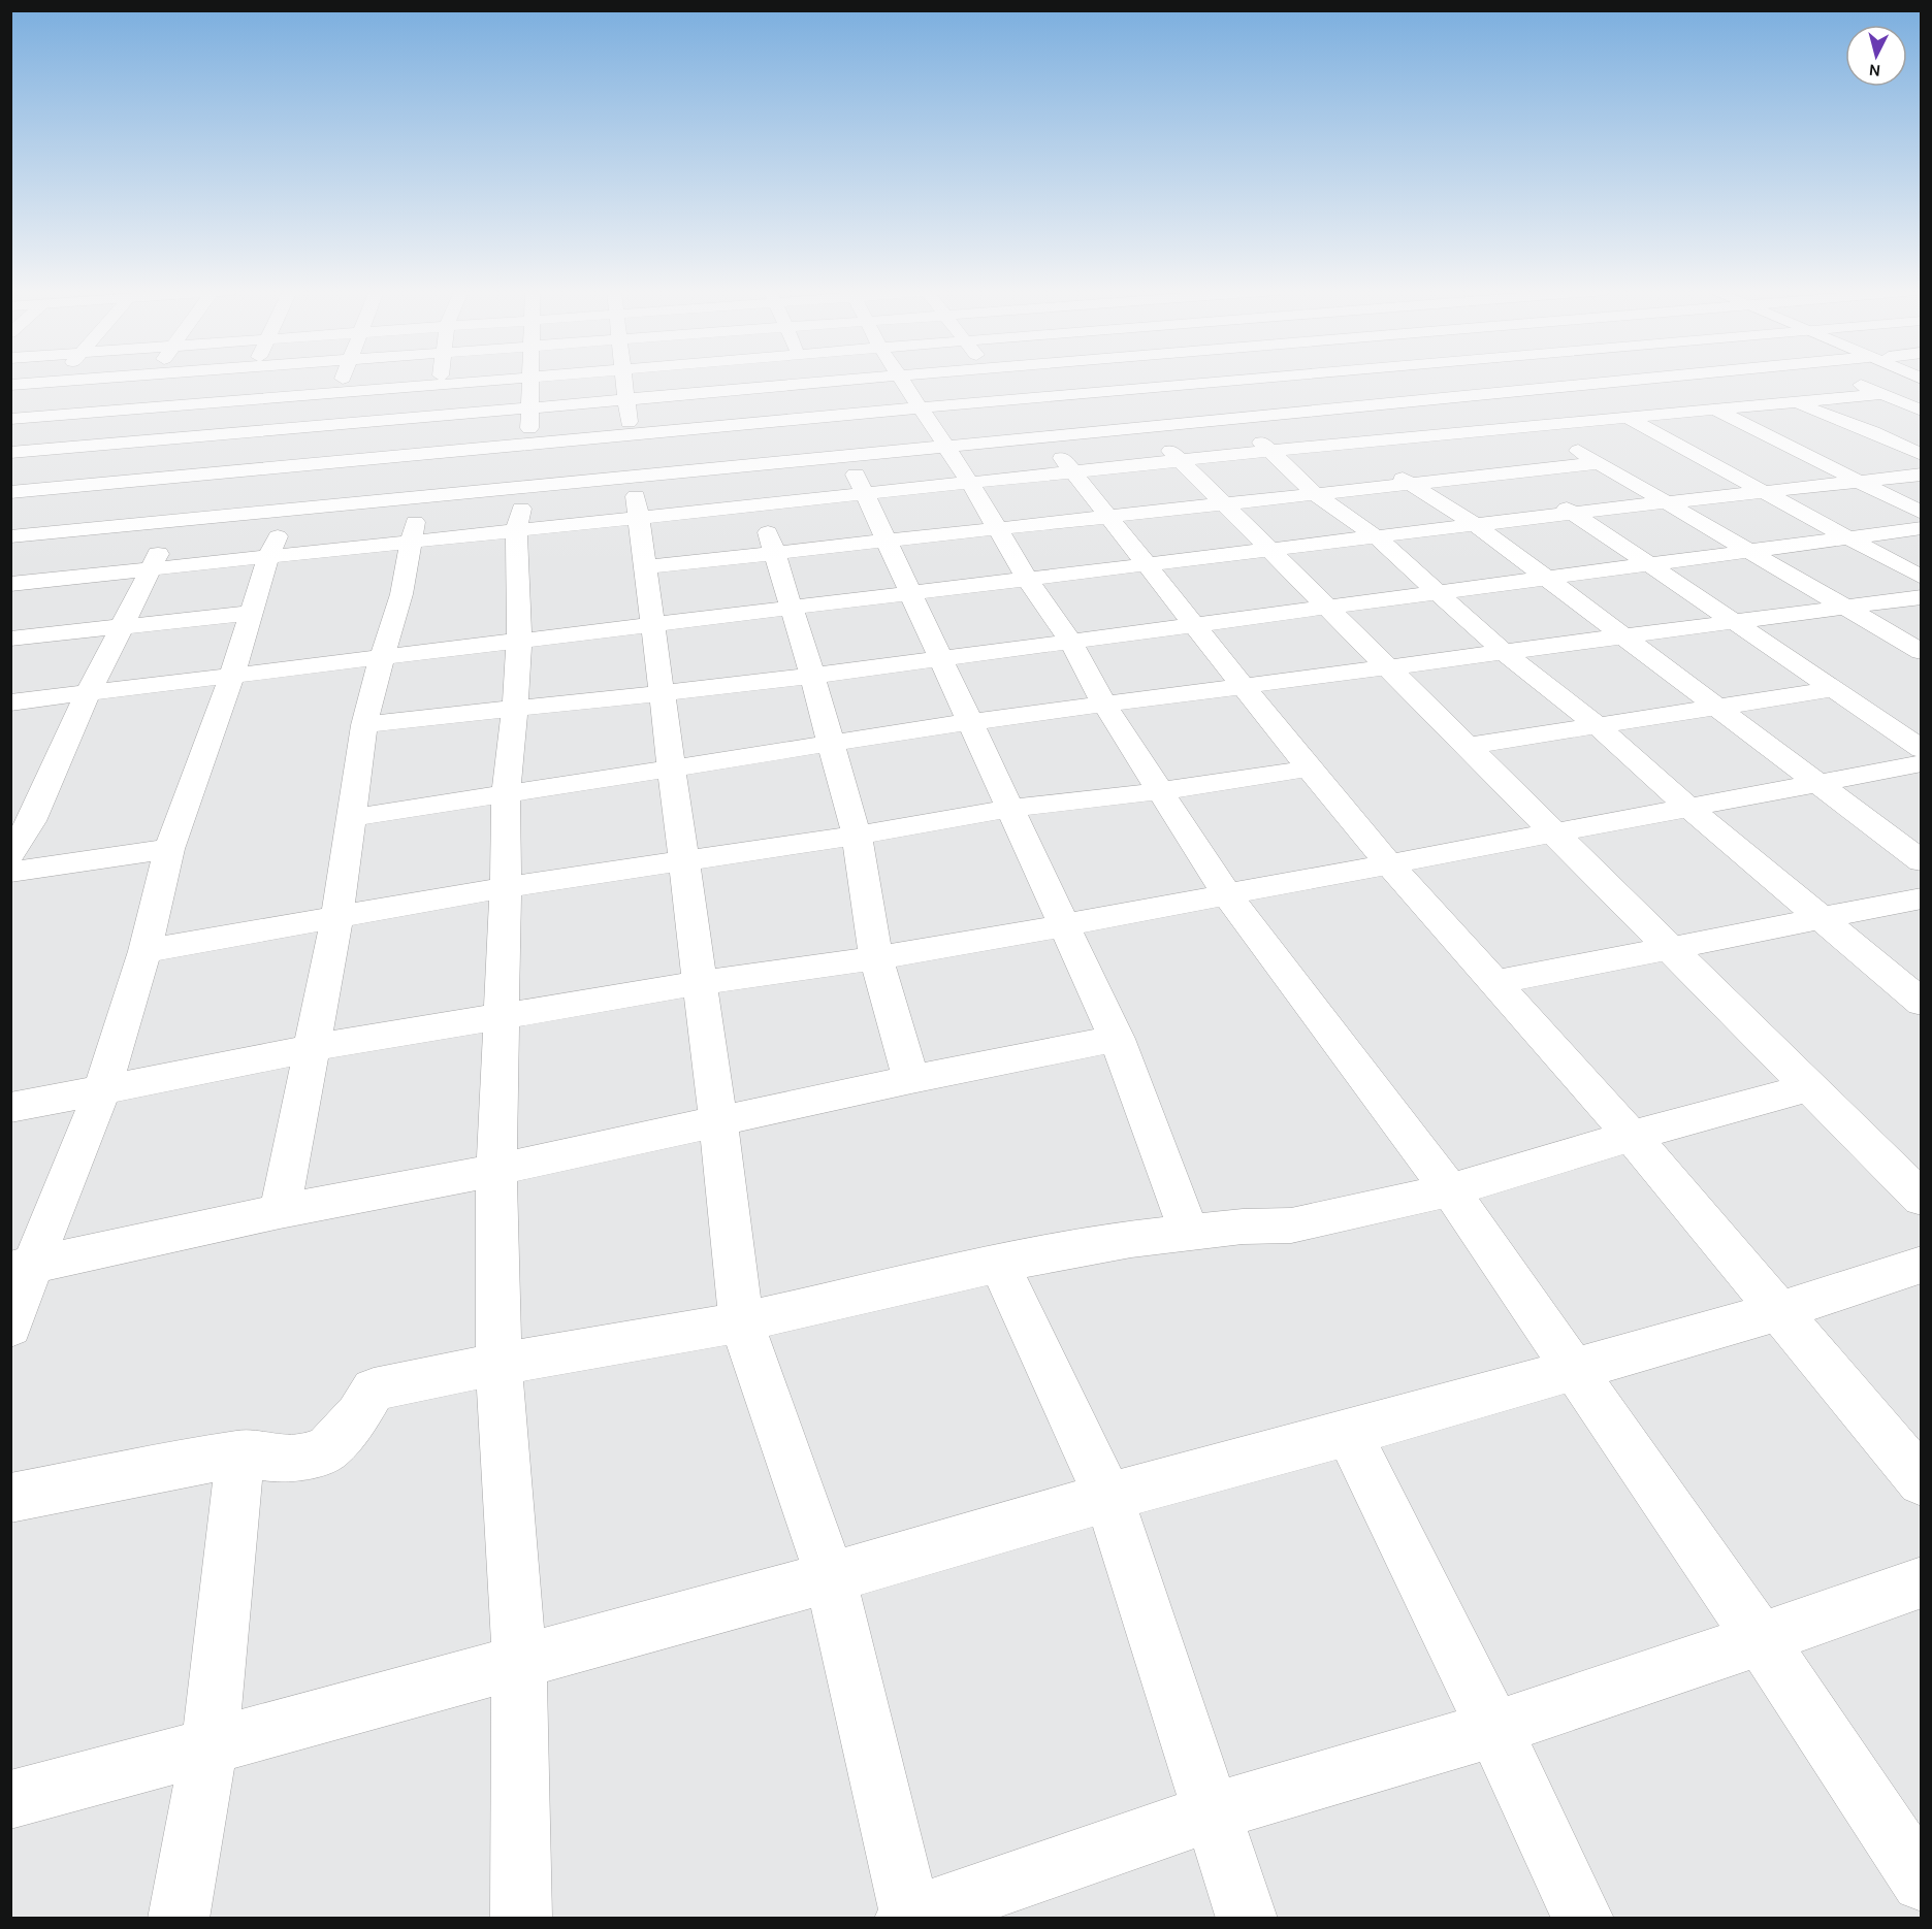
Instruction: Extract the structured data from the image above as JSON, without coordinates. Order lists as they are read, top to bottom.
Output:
{
  "north": "bottom"
}
